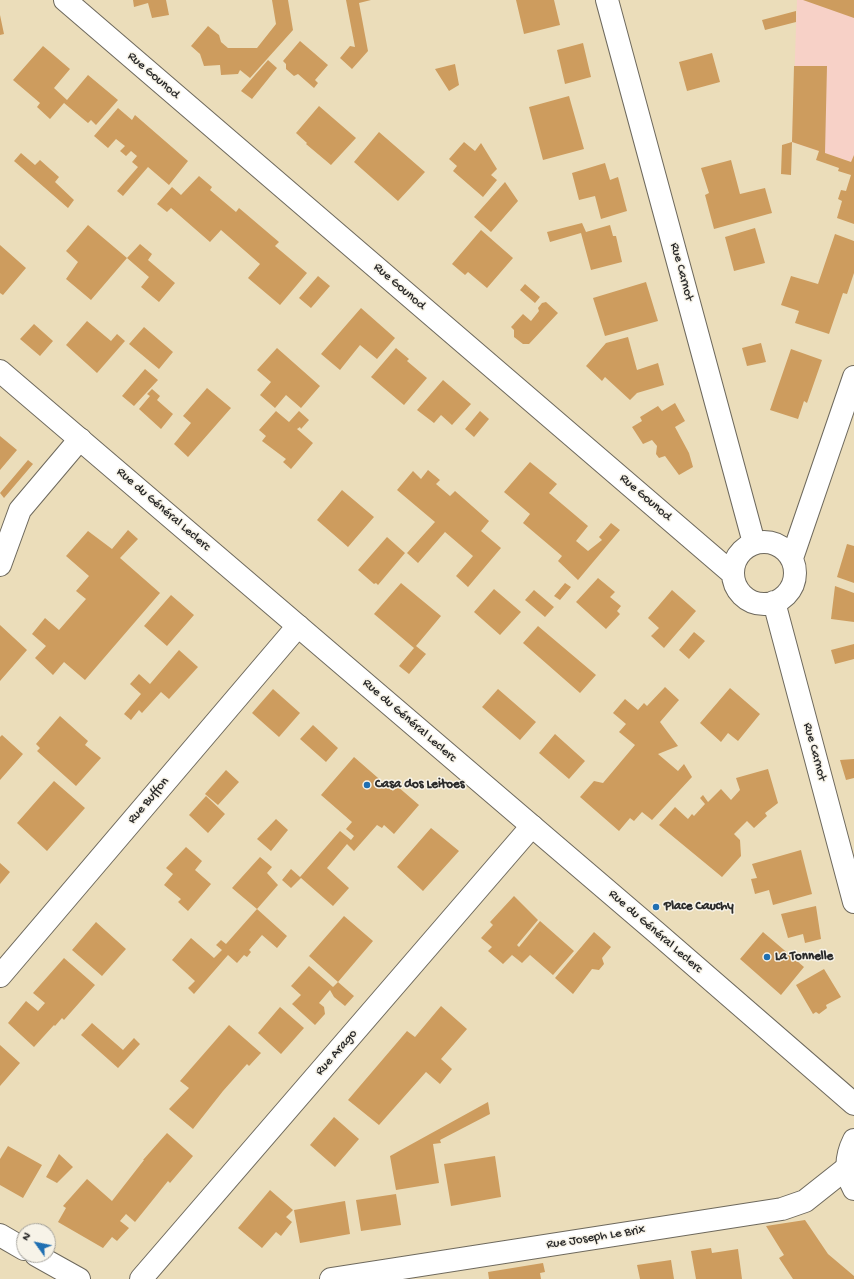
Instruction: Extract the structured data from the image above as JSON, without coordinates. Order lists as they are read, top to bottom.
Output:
{
  "streets": {
    "street": [
      "Rue Gounod",
      "Rue Carnot",
      "Rue du Général Leclerc",
      "Rue Buffon",
      "Rue Arago",
      "Rue Joseph Le Brix"
    ]
  },
  "crossings": [
    ["Rue Gounod", "Rue Carnot"],
    ["Rue du Général Leclerc", "Rue Buffon"],
    ["Rue du Général Leclerc", "Rue Arago"]
  ],
  "places": ["Casa dos Leitoes", "Place Cauchy", "La Tonnelle"],
  "north": "top left"
}
